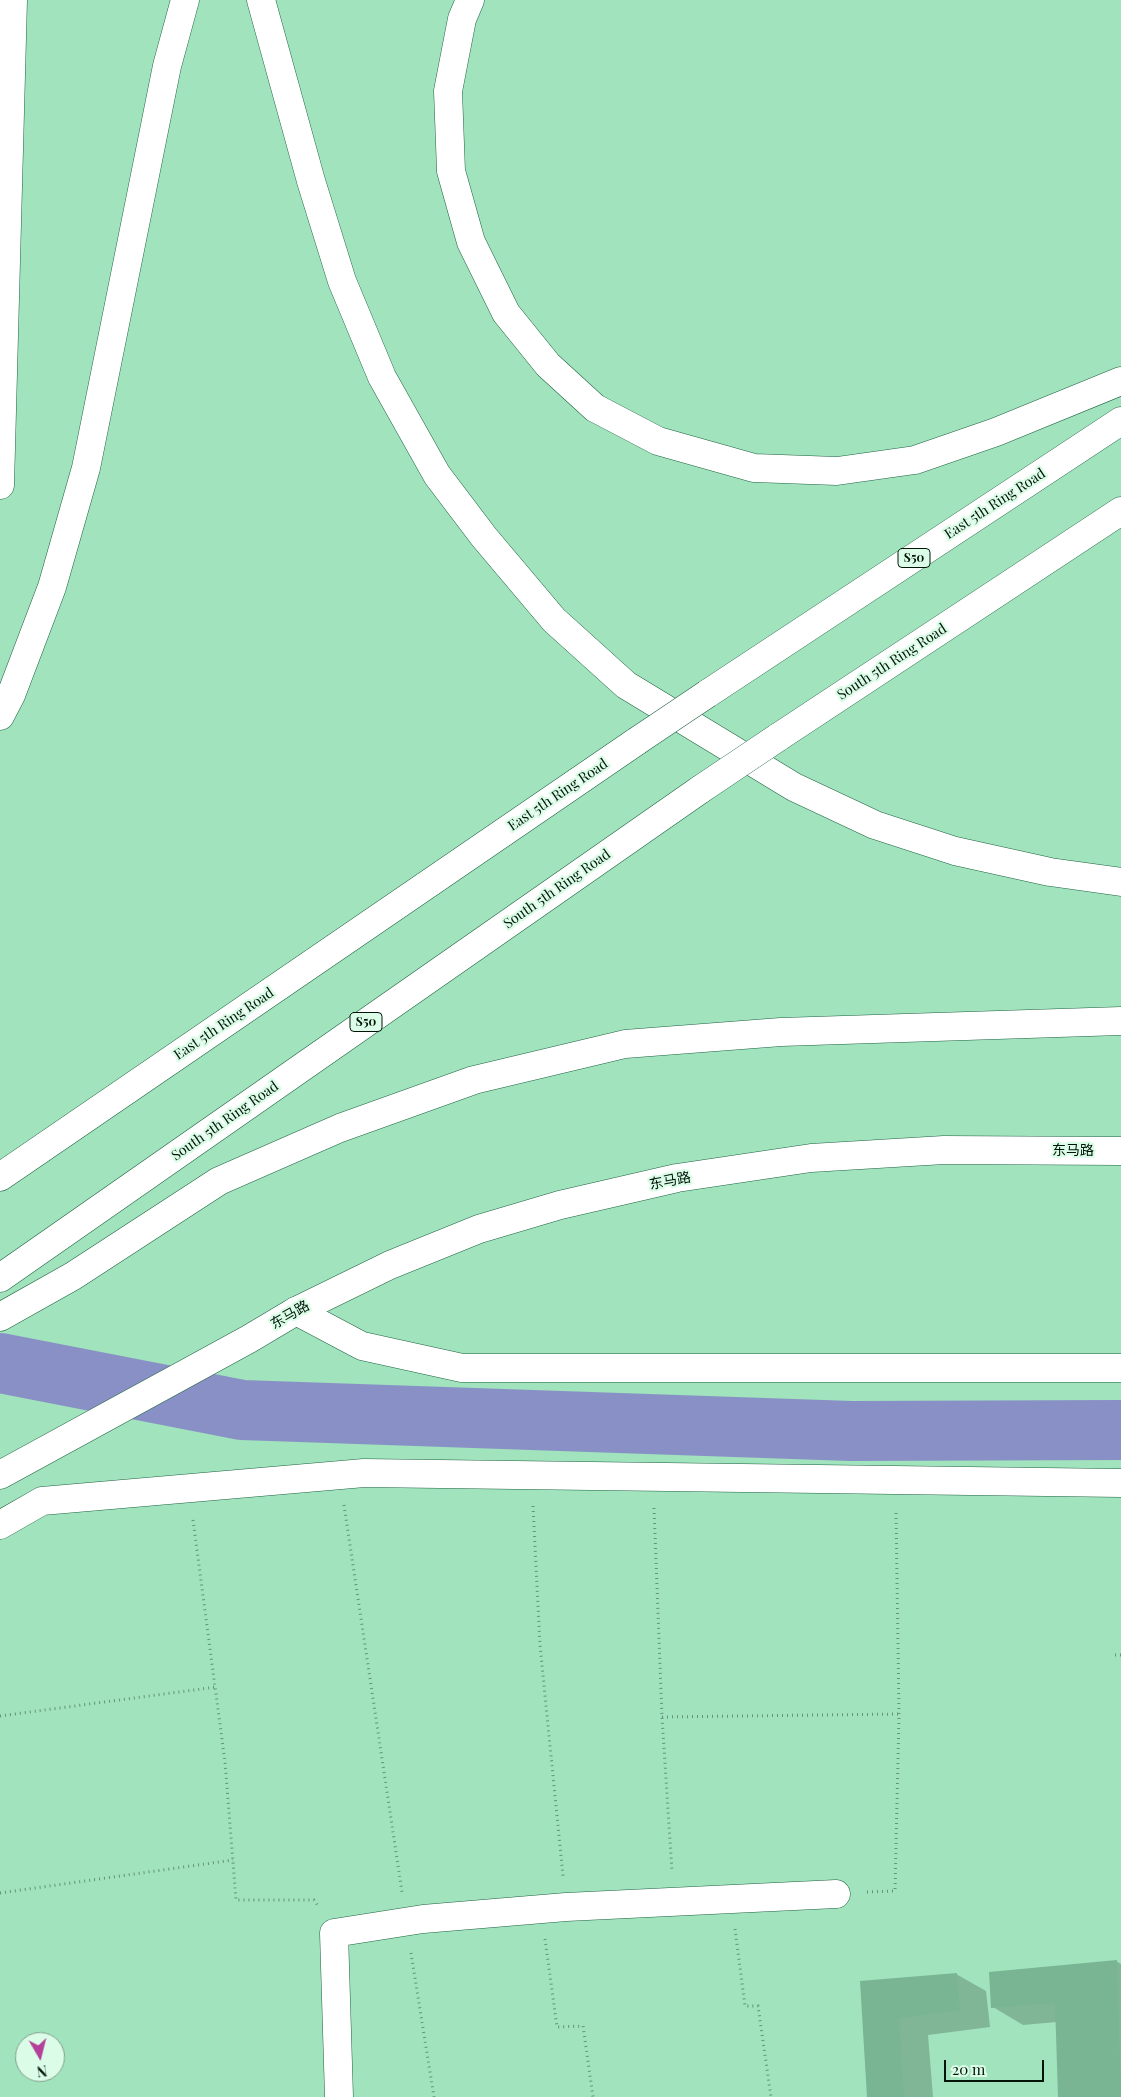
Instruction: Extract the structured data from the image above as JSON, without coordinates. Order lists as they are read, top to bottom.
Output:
{
  "streets": {
    "main road": [
      "East 5th Ring Road",
      "S50",
      "South 5th Ring Road",
      "东马路"
    ]
  },
  "scale_bar": "20 m",
  "north": "bottom"
}
